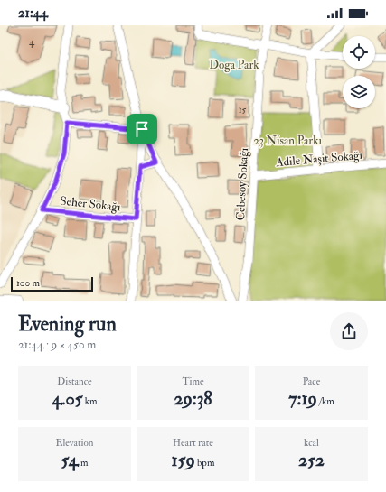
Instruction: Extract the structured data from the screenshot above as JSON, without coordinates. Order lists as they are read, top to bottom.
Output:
{
  "streets": {
    "street": ["Adile Naşit Sokağı", "Cebesoy Sokağı", "Seher Sokağı"]
  },
  "crossings": [
    ["Adile Naşit Sokağı", "Cebesoy Sokağı"]
  ],
  "parks": ["Doga Park", "23 Nisan Parkı"],
  "house_numbers": ["4", "15"],
  "scale_bar": "100 m",
  "page": {
    "status": "21:44",
    "scale": "100 m",
    "heading": ["Evening run", "21:44 · 9 × 450 m"],
    "stats": [
      ["Distance", "4.05 km"],
      ["Time", "29:38"],
      ["Pace", "7:19 /km"],
      ["Elevation", "54 m"],
      ["Heart rate", "159 bpm"],
      ["kcal", "252"]
    ]
  }
}
